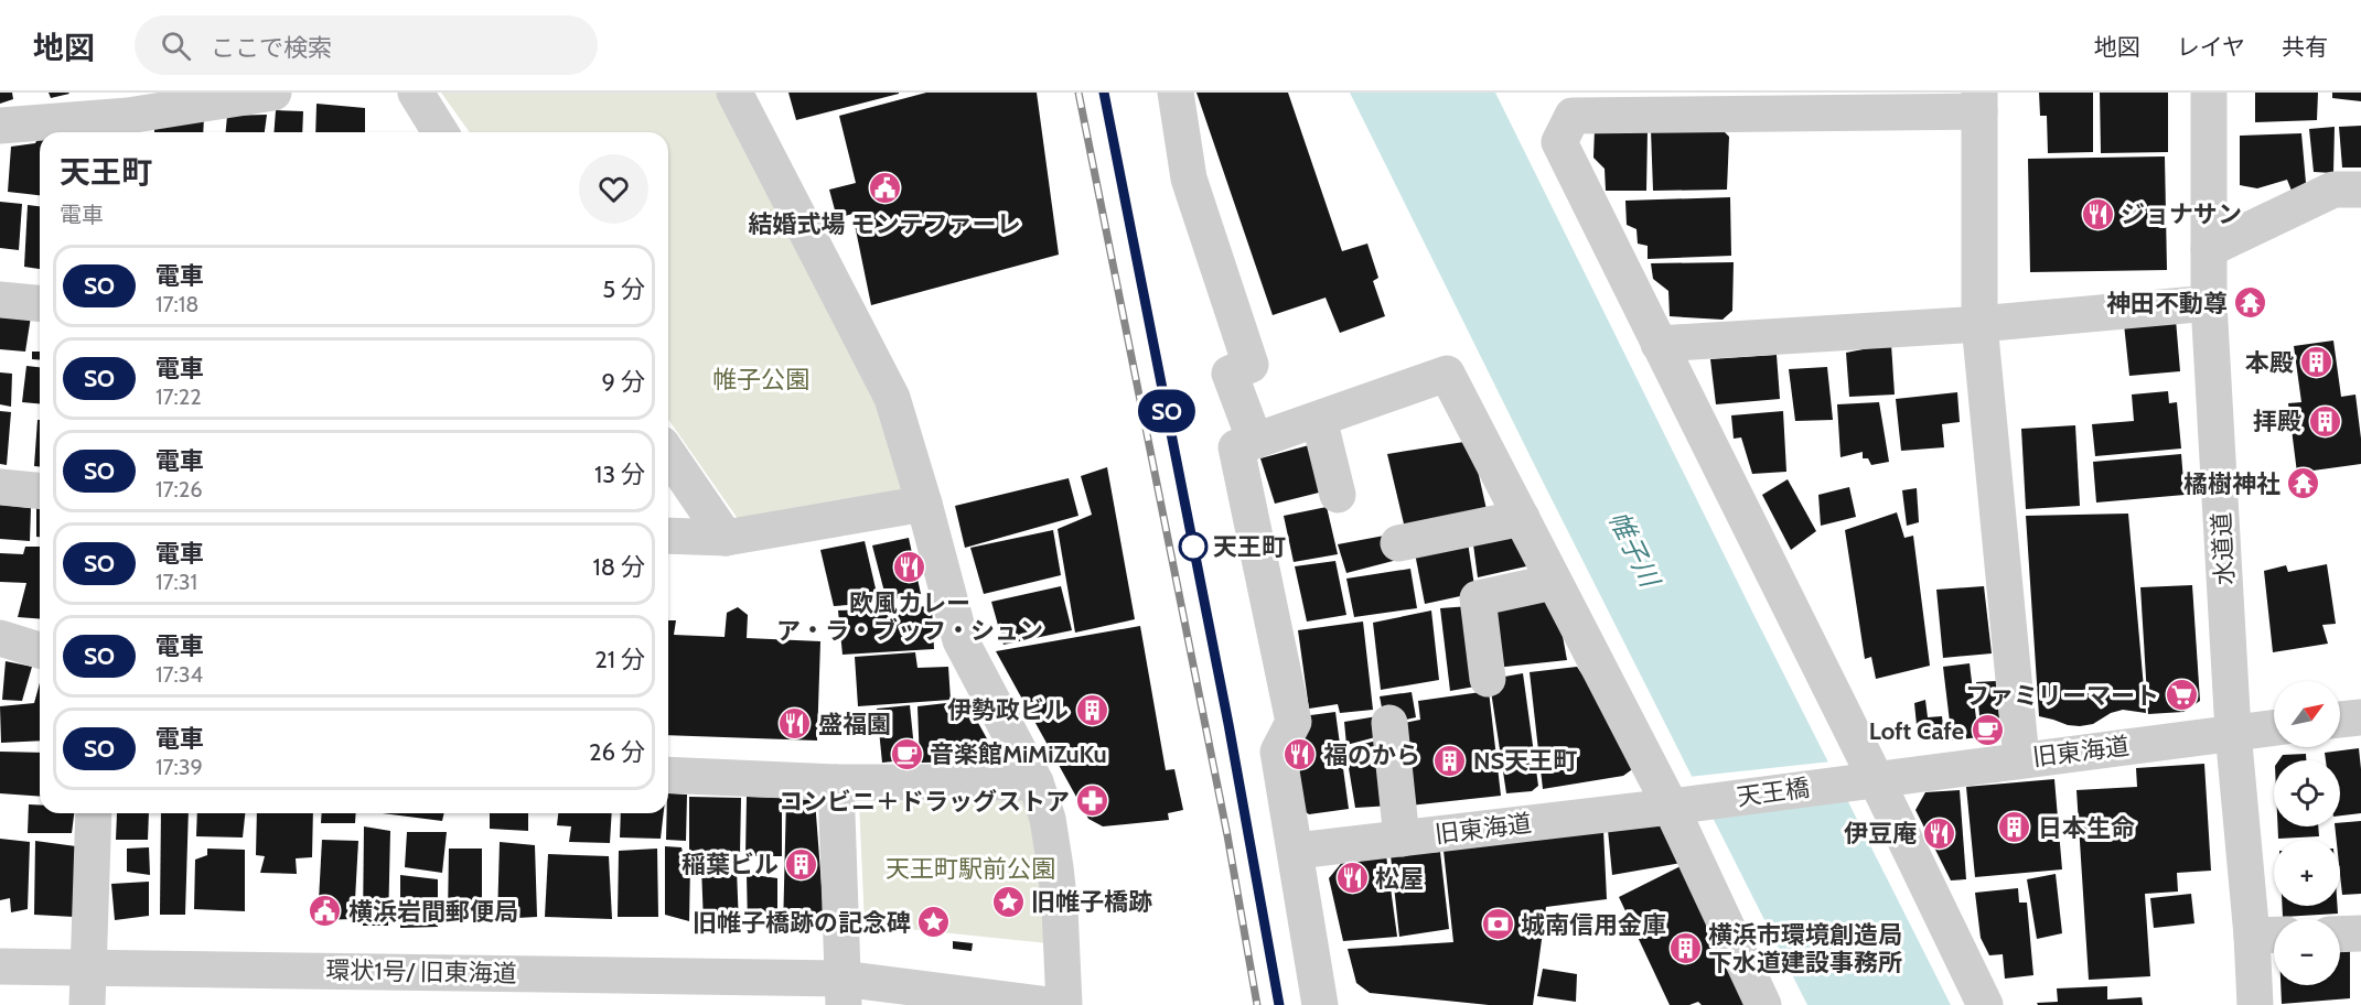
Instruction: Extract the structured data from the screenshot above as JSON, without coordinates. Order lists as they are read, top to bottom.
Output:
{
  "streets": {
    "street": [
      "水道道",
      "旧東海道",
      "天王橋",
      "環状1号/ 旧東海道"
    ]
  },
  "crossings": [
    ["水道道", "旧東海道"],
    ["旧東海道", "天王橋"]
  ],
  "water": ["帷子川"],
  "parks": ["帷子公園", "天王町駅前公園"],
  "places": {
    "public building": ["結婚式場 モンテファーレ", "横浜岩間郵便局"],
    "restaurant": [
      "ジョナサン",
      "欧風カレー ア・ラ・ブッフ・シュン",
      "盛福園",
      "福のから",
      "伊豆庵",
      "松屋"
    ],
    "temple": ["神田不動尊", "橘樹神社"],
    "building": [
      "本殿",
      "拝殿",
      "伊勢政ビル",
      "NS天王町",
      "日本生命",
      "稲葉ビル",
      "横浜市環境創造局 下水道建設事務所"
    ],
    "other": ["天王町"],
    "supermarket": ["ファミリーマート"],
    "cafe": ["Loft Cafe", "音楽館MiMiZuKu"],
    "pharmacy": ["コンビニ＋ドラッグストア"],
    "place": ["旧帷子橋跡", "旧帷子橋跡の記念碑"],
    "bank": ["城南信用金庫"]
  },
  "north": "top right",
  "page": {
    "header": "地図",
    "search": "ここで検索",
    "nav": ["地図", "レイヤ", "共有"],
    "on_map": "SO",
    "heading": ["天王町", "電車"],
    "list": [
      {
        "mark": "SO",
        "name": "電車",
        "note": "17:18",
        "value": "5 分"
      },
      {
        "mark": "SO",
        "name": "電車",
        "note": "17:22",
        "value": "9 分"
      },
      {
        "mark": "SO",
        "name": "電車",
        "note": "17:26",
        "value": "13 分"
      },
      {
        "mark": "SO",
        "name": "電車",
        "note": "17:31",
        "value": "18 分"
      },
      {
        "mark": "SO",
        "name": "電車",
        "note": "17:34",
        "value": "21 分"
      },
      {
        "mark": "SO",
        "name": "電車",
        "note": "17:39",
        "value": "26 分"
      }
    ],
    "map_buttons": ["+", "−"]
  }
}
